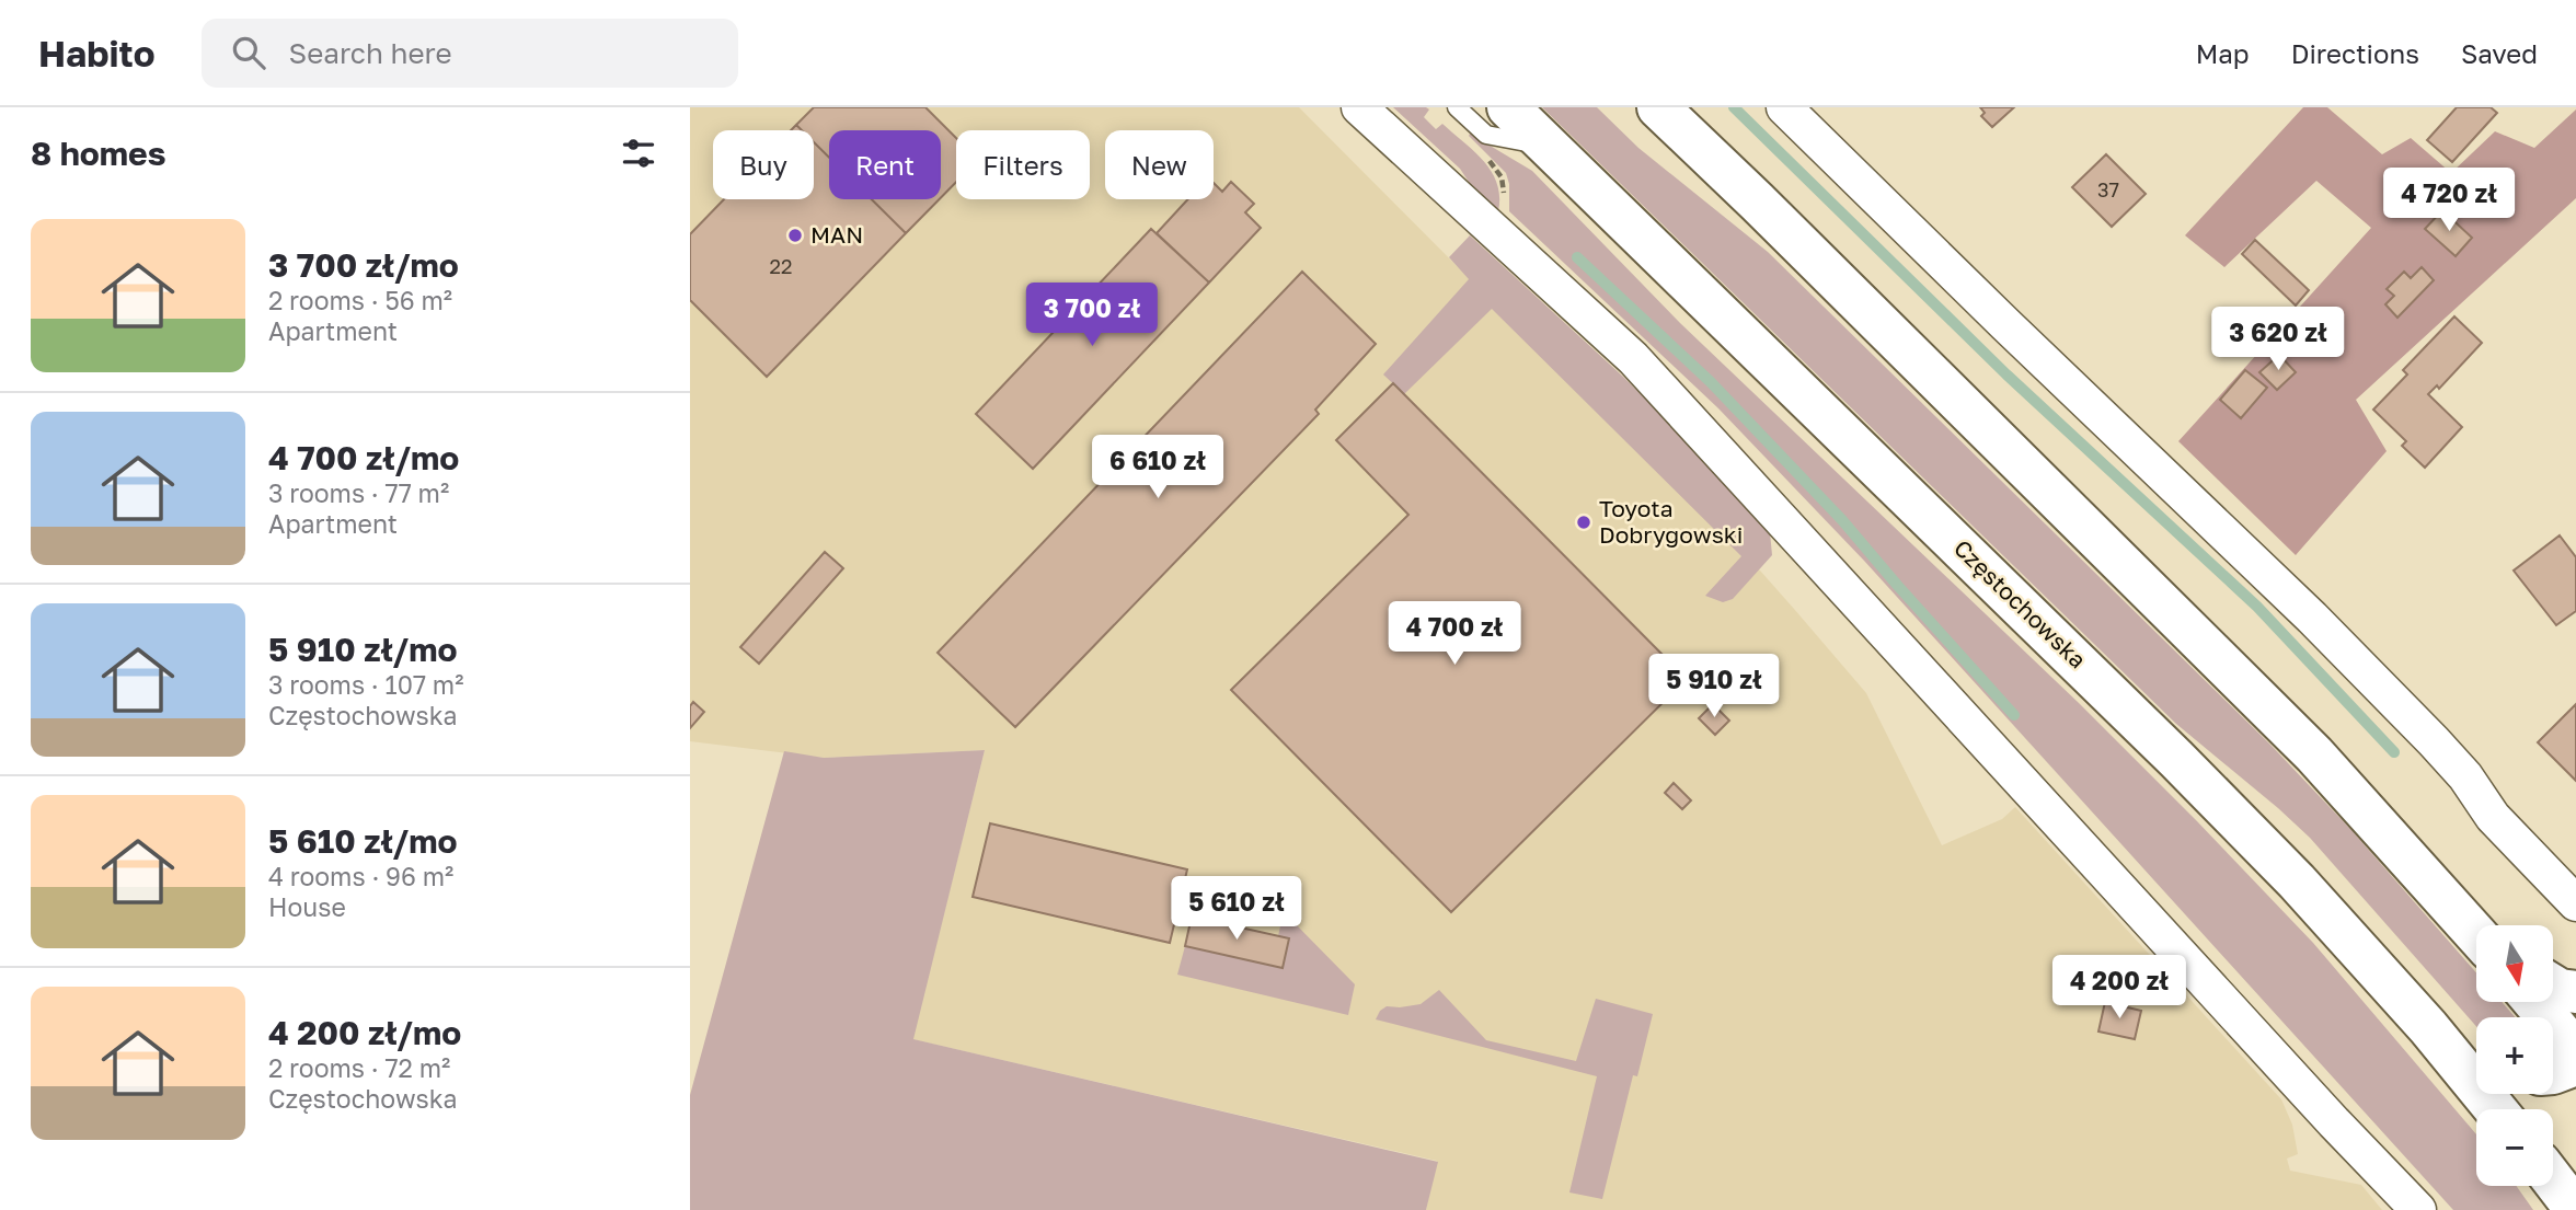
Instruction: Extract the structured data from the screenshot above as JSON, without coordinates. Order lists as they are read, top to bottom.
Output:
{
  "streets": {
    "main road": ["Częstochowska"]
  },
  "places": ["MAN", "Toyota Dobrygowski"],
  "house_numbers": ["37", "22"],
  "north": "bottom",
  "page": {
    "header": "Habito",
    "search": "Search here",
    "nav": ["Map", "Directions", "Saved"],
    "heading": "8 homes",
    "chip": [
      "Buy",
      "Rent",
      "Filters",
      "New"
    ],
    "price": [
      "4 720 zł",
      "3 700 zł",
      "3 620 zł",
      "6 610 zł",
      "4 700 zł",
      "5 910 zł",
      "5 610 zł",
      "4 200 zł"
    ],
    "list": [
      {
        "name": "3 700 zł/mo",
        "note": "2 rooms · 56 m² · Apartment"
      },
      {
        "name": "4 700 zł/mo",
        "note": "3 rooms · 77 m² · Apartment"
      },
      {
        "name": "5 910 zł/mo",
        "note": "3 rooms · 107 m² · Częstochowska"
      },
      {
        "name": "5 610 zł/mo",
        "note": "4 rooms · 96 m² · House"
      },
      {
        "name": "4 200 zł/mo",
        "note": "2 rooms · 72 m² · Częstochowska"
      }
    ],
    "map_buttons": ["+", "−"]
  }
}
